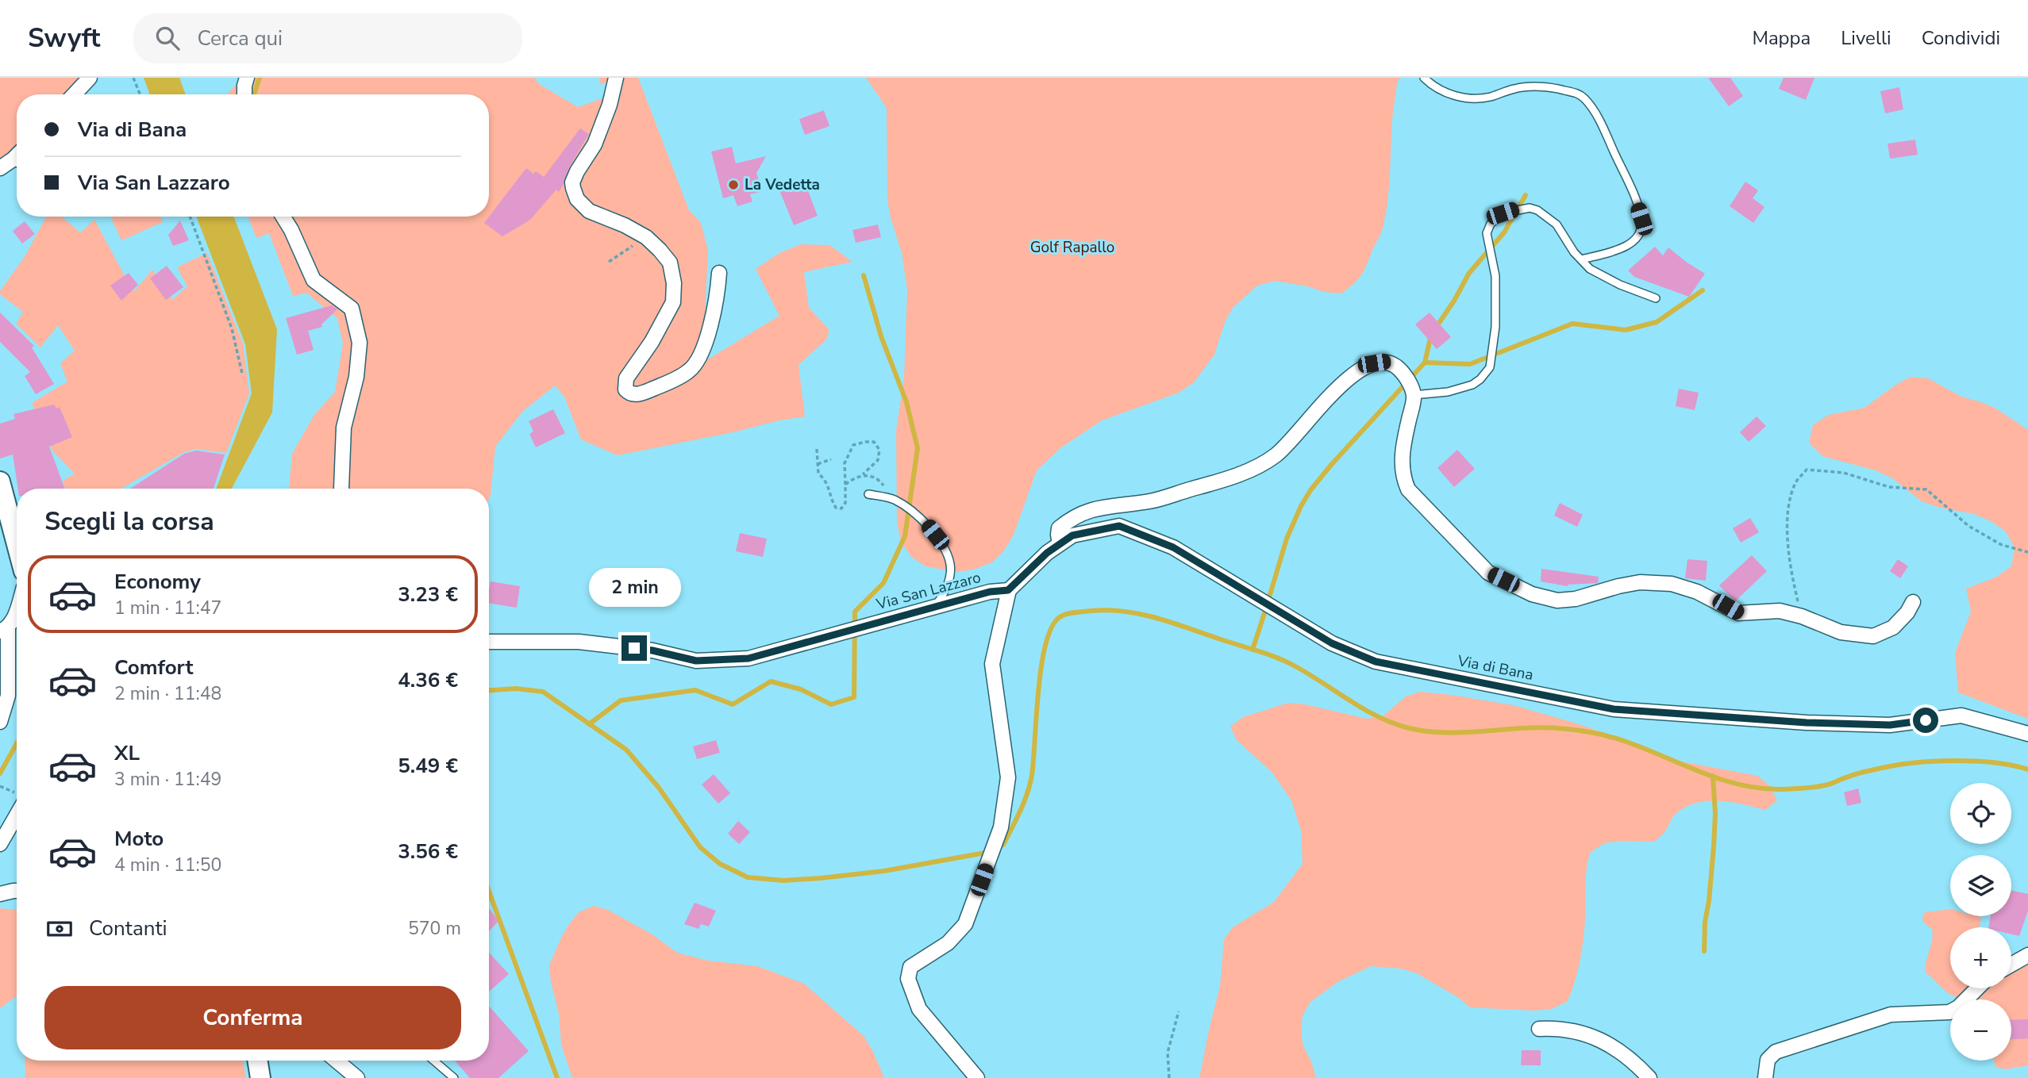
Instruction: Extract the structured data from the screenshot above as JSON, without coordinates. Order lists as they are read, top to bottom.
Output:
{
  "streets": {
    "street": ["Via San Lazzaro", "Via di Bana"]
  },
  "crossings": [
    ["Via San Lazzaro", "Via di Bana"]
  ],
  "parks": ["Golf Rapallo"],
  "places": ["La Vedetta"],
  "page": {
    "header": "Swyft",
    "search": "Cerca qui",
    "nav": ["Mappa", "Livelli", "Condividi"],
    "banner": ["Via di Bana", "Via San Lazzaro"],
    "heading": "Scegli la corsa",
    "list": [
      {
        "name": "Economy",
        "note": "1 min · 11:47",
        "value": "3.23 €"
      },
      {
        "name": "Comfort",
        "note": "2 min · 11:48",
        "value": "4.36 €"
      },
      {
        "name": "XL",
        "note": "3 min · 11:49",
        "value": "5.49 €"
      },
      {
        "name": "Moto",
        "note": "4 min · 11:50",
        "value": "3.56 €"
      }
    ],
    "bubble": "2 min",
    "map_buttons": ["+", "−"],
    "pay": ["Contanti", "570 m"],
    "buttons": "Conferma"
  }
}
